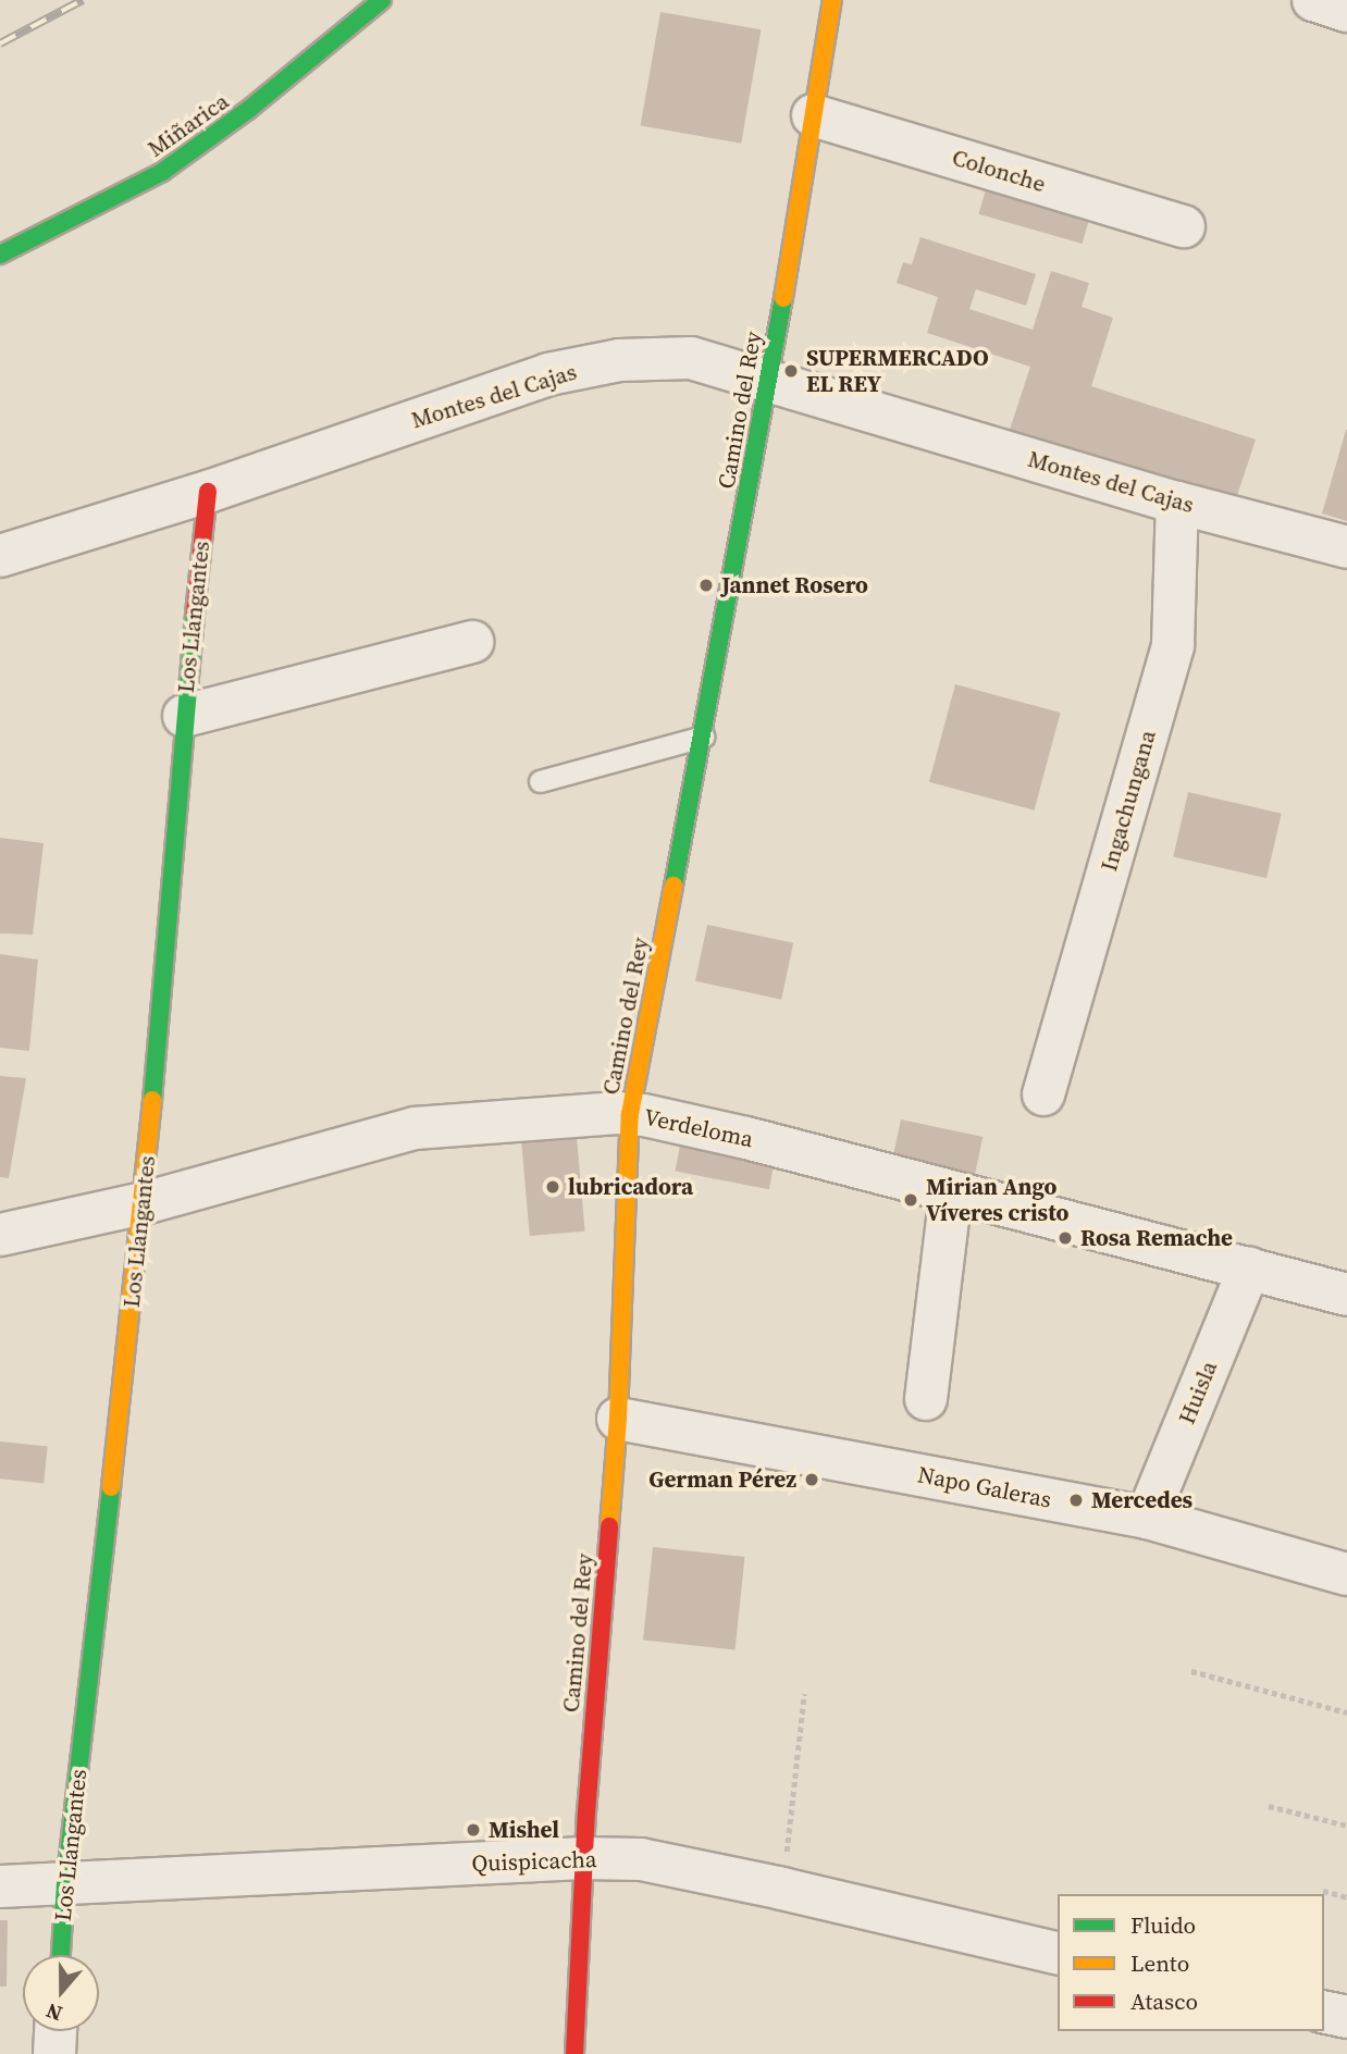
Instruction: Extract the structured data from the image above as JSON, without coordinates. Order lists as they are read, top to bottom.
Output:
{
  "streets": {
    "street": [
      "Miñarica",
      "Colonche",
      "Montes del Cajas",
      "Camino del Rey",
      "Los Llangantes",
      "Ingachungana",
      "Verdeloma",
      "Huisla",
      "Napo Galeras",
      "Quispicacha"
    ]
  },
  "crossings": [
    ["Colonche", "Camino del Rey"],
    ["Montes del Cajas", "Camino del Rey"],
    ["Montes del Cajas", "Los Llangantes"],
    ["Montes del Cajas", "Ingachungana"],
    ["Camino del Rey", "Verdeloma"],
    ["Camino del Rey", "Napo Galeras"],
    ["Camino del Rey", "Quispicacha"],
    ["Los Llangantes", "Verdeloma"],
    ["Los Llangantes", "Quispicacha"],
    ["Verdeloma", "Huisla"],
    ["Huisla", "Napo Galeras"]
  ],
  "places": [
    "SUPERMERCADO EL REY",
    "Jannet Rosero",
    "lubricadora",
    "Mirian Ango Víveres cristo",
    "Rosa Remache",
    "German Pérez",
    "Mercedes",
    "Mishel"
  ],
  "legend": ["Fluido", "Lento", "Atasco"],
  "north": "bottom"
}
